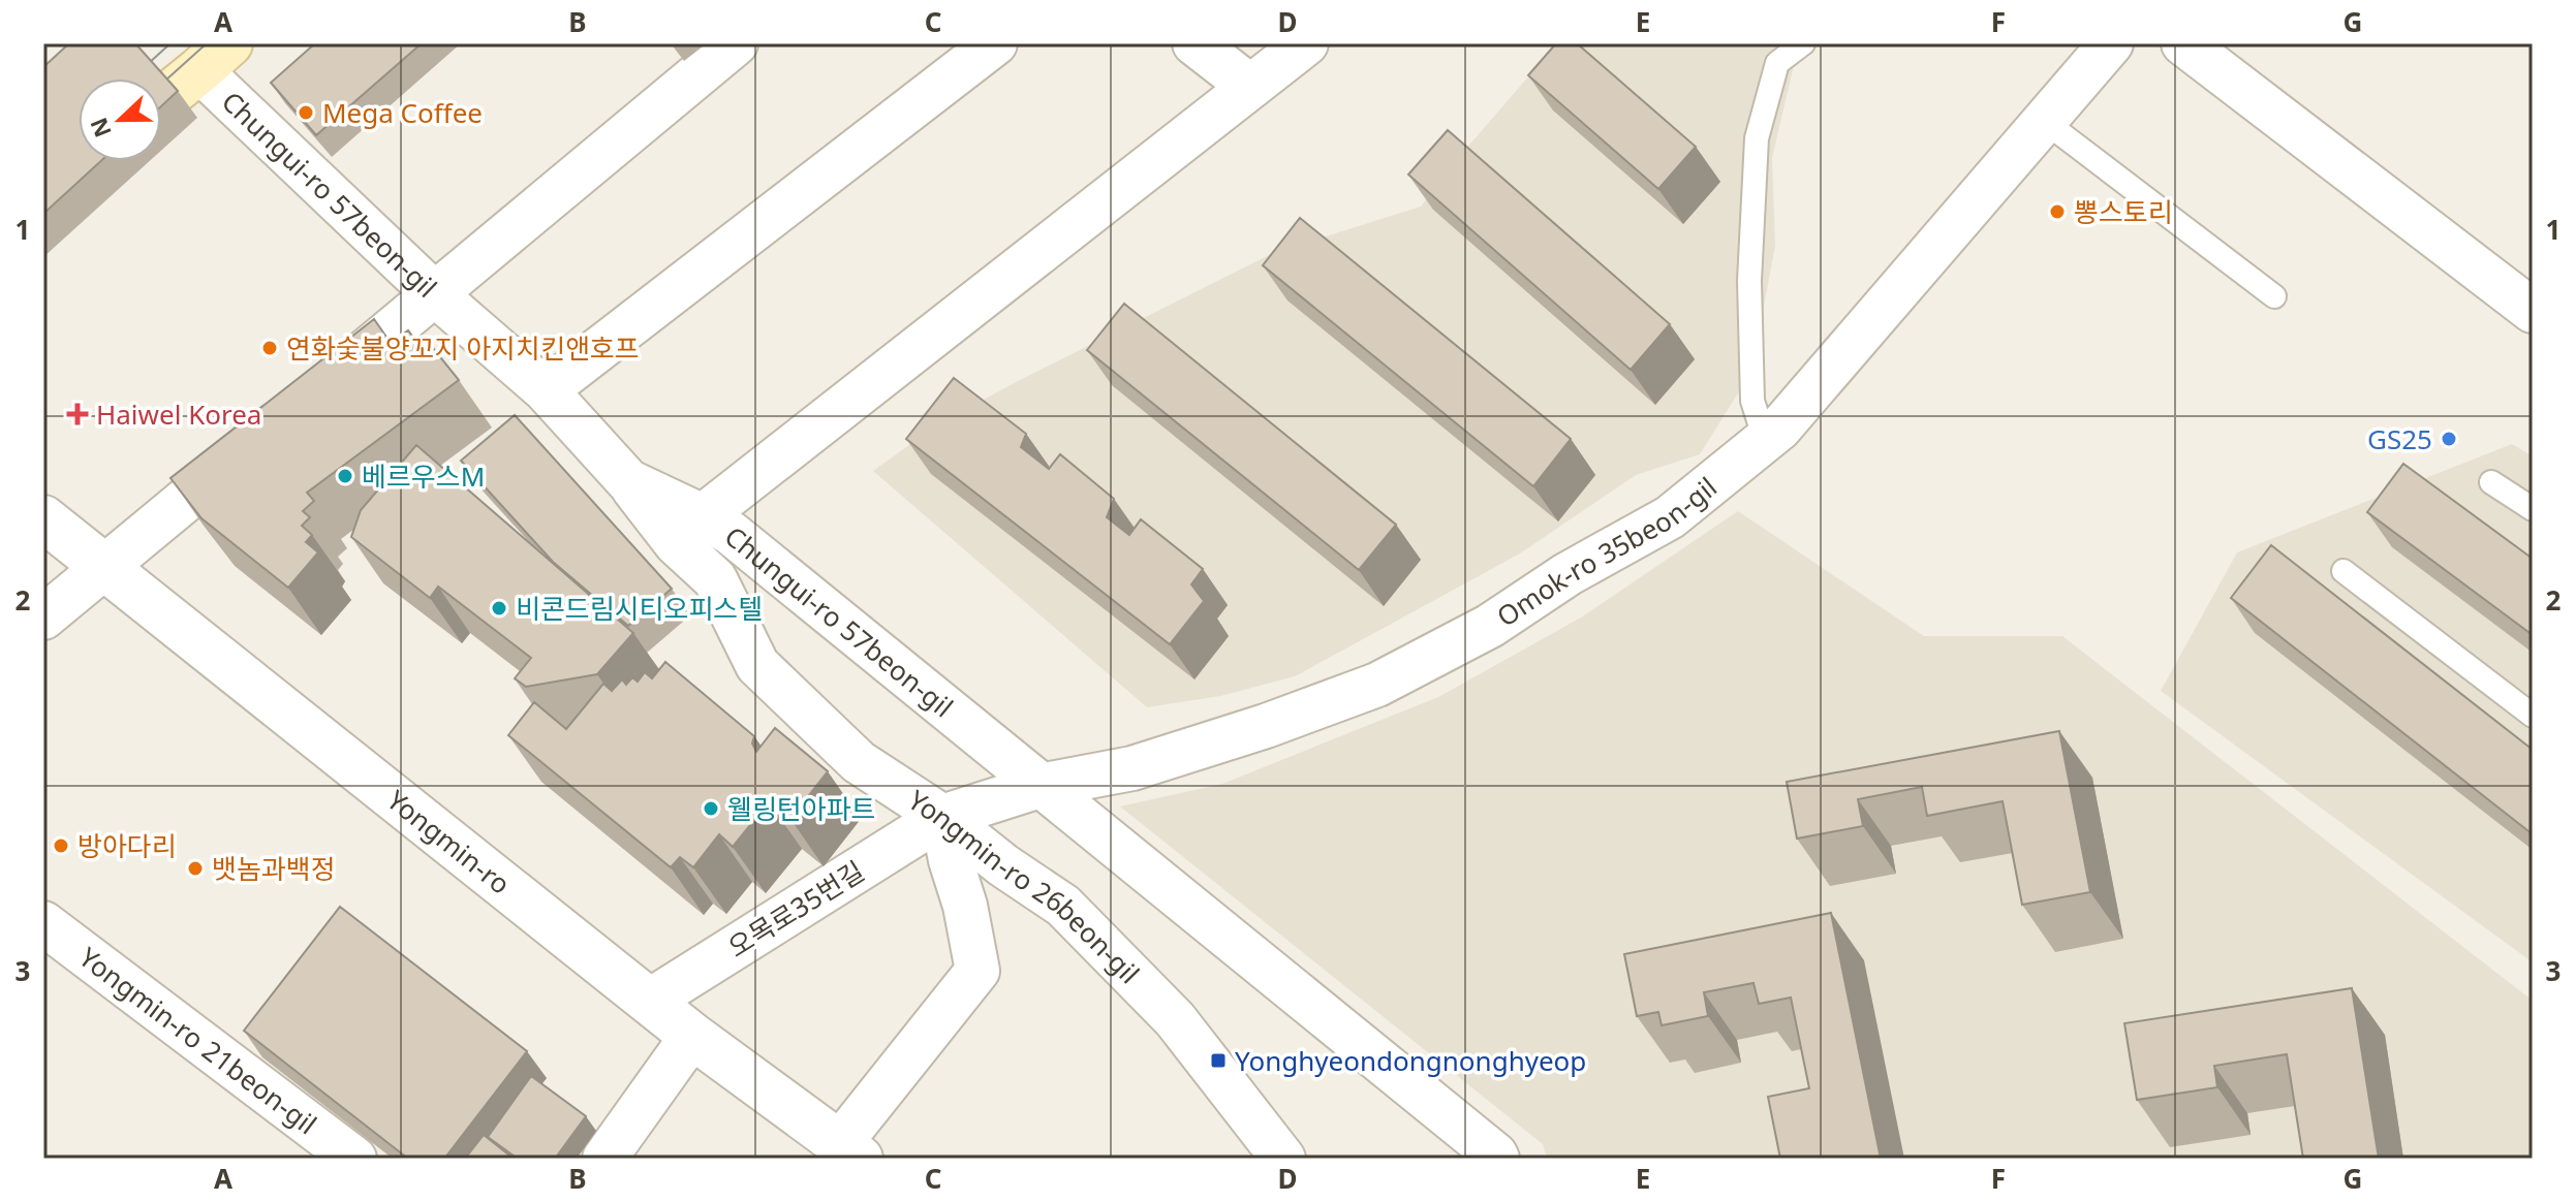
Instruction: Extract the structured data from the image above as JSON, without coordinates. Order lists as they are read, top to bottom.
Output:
{
  "streets": {
    "street": [
      "Chungui-ro 57beon-gil",
      "Omok-ro 35beon-gil",
      "Yongmin-ro",
      "Yongmin-ro 26beon-gil",
      "오목로35번길",
      "Yongmin-ro 21beon-gil"
    ]
  },
  "crossings": [
    ["Chungui-ro 57beon-gil", "Omok-ro 35beon-gil"],
    ["Chungui-ro 57beon-gil", "Yongmin-ro 26beon-gil"],
    ["Omok-ro 35beon-gil", "Yongmin-ro 26beon-gil"],
    ["Omok-ro 35beon-gil", "오목로35번길"],
    ["Yongmin-ro", "오목로35번길"],
    ["Yongmin-ro 26beon-gil", "오목로35번길"]
  ],
  "places": {
    "other": [
      "Mega Coffee",
      "뽕스토리",
      "연화숯불양꼬지 아지치킨앤호프",
      "GS25",
      "베르우스M",
      "비콘드림시티오피스텔",
      "웰링턴아파트",
      "방아다리",
      "뱃놈과백정"
    ],
    "health": ["Haiwel Korea"],
    "transit": ["Yonghyeondongnonghyeop"]
  },
  "north": "left",
  "grid": {
    "columns": [
      "A",
      "B",
      "C",
      "D",
      "E",
      "F",
      "G"
    ],
    "rows": ["1", "2", "3"]
  }
}
